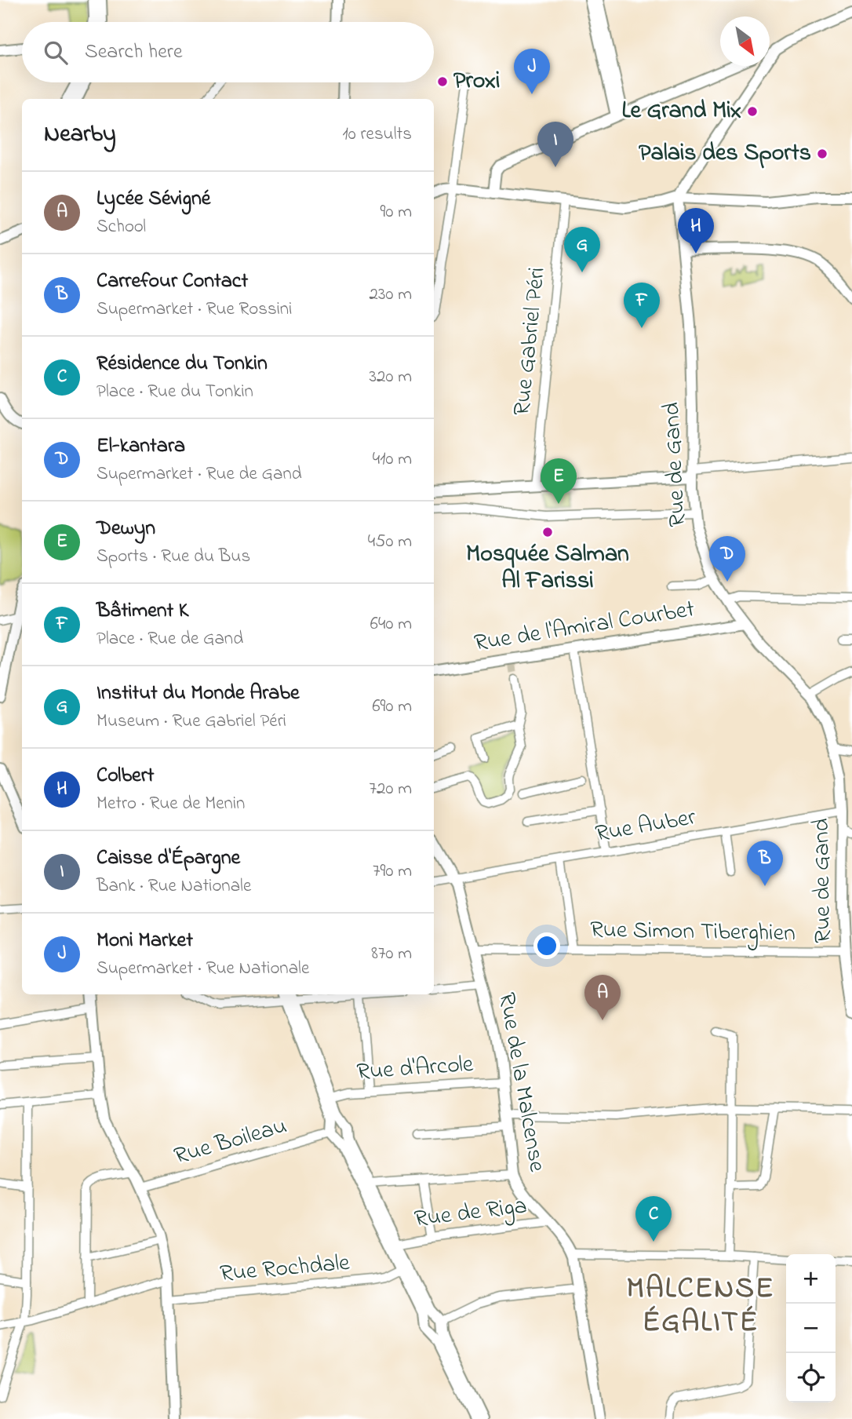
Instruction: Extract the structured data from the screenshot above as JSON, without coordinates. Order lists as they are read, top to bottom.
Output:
{
  "streets": {
    "main road": ["Rue de Gand", "Rue de l'Amiral Courbet", "Rue de la Malcense"],
    "street": [
      "Rue Gabriel Péri",
      "Rue Auber",
      "Rue Simon Tiberghien",
      "Rue d'Arcole",
      "Rue Boileau",
      "Rue de Riga",
      "Rue Rochdale"
    ]
  },
  "crossings": [
    ["Rue de Gand", "Rue de l'Amiral Courbet"],
    ["Rue de Gand", "Rue Auber"],
    ["Rue de Gand", "Rue Simon Tiberghien"],
    ["Rue Auber", "Rue de la Malcense"],
    ["Rue Simon Tiberghien", "Rue de la Malcense"],
    ["Rue d'Arcole", "Rue de la Malcense"],
    ["Rue de la Malcense", "Rue de Riga"]
  ],
  "districts": ["MALCENSE ÉGALITÉ"],
  "places": [
    "Proxi",
    "Le Grand Mix",
    "Palais des Sports",
    "Mosquée Salman Al Farissi"
  ],
  "north": "bottom right",
  "page": {
    "search": "Search here",
    "pins": [
      "J",
      "I",
      "H",
      "G",
      "F",
      "E",
      "D",
      "B",
      "A",
      "C"
    ],
    "heading": ["Nearby", "10 results"],
    "list": [
      {
        "mark": "A",
        "name": "Lycée Sévigné",
        "note": "School",
        "value": "90 m"
      },
      {
        "mark": "B",
        "name": "Carrefour Contact",
        "note": "Supermarket · Rue Rossini",
        "value": "230 m"
      },
      {
        "mark": "C",
        "name": "Résidence du Tonkin",
        "note": "Place · Rue du Tonkin",
        "value": "320 m"
      },
      {
        "mark": "D",
        "name": "El-kantara",
        "note": "Supermarket · Rue de Gand",
        "value": "410 m"
      },
      {
        "mark": "E",
        "name": "Dewyn",
        "note": "Sports · Rue du Bus",
        "value": "450 m"
      },
      {
        "mark": "F",
        "name": "Bâtiment K",
        "note": "Place · Rue de Gand",
        "value": "640 m"
      },
      {
        "mark": "G",
        "name": "Institut du Monde Arabe",
        "note": "Museum · Rue Gabriel Péri",
        "value": "690 m"
      },
      {
        "mark": "H",
        "name": "Colbert",
        "note": "Metro · Rue de Menin",
        "value": "720 m"
      },
      {
        "mark": "I",
        "name": "Caisse d'Épargne",
        "note": "Bank · Rue Nationale",
        "value": "790 m"
      },
      {
        "mark": "J",
        "name": "Moni Market",
        "note": "Supermarket · Rue Nationale",
        "value": "870 m"
      }
    ],
    "map_buttons": ["+", "−"]
  }
}
